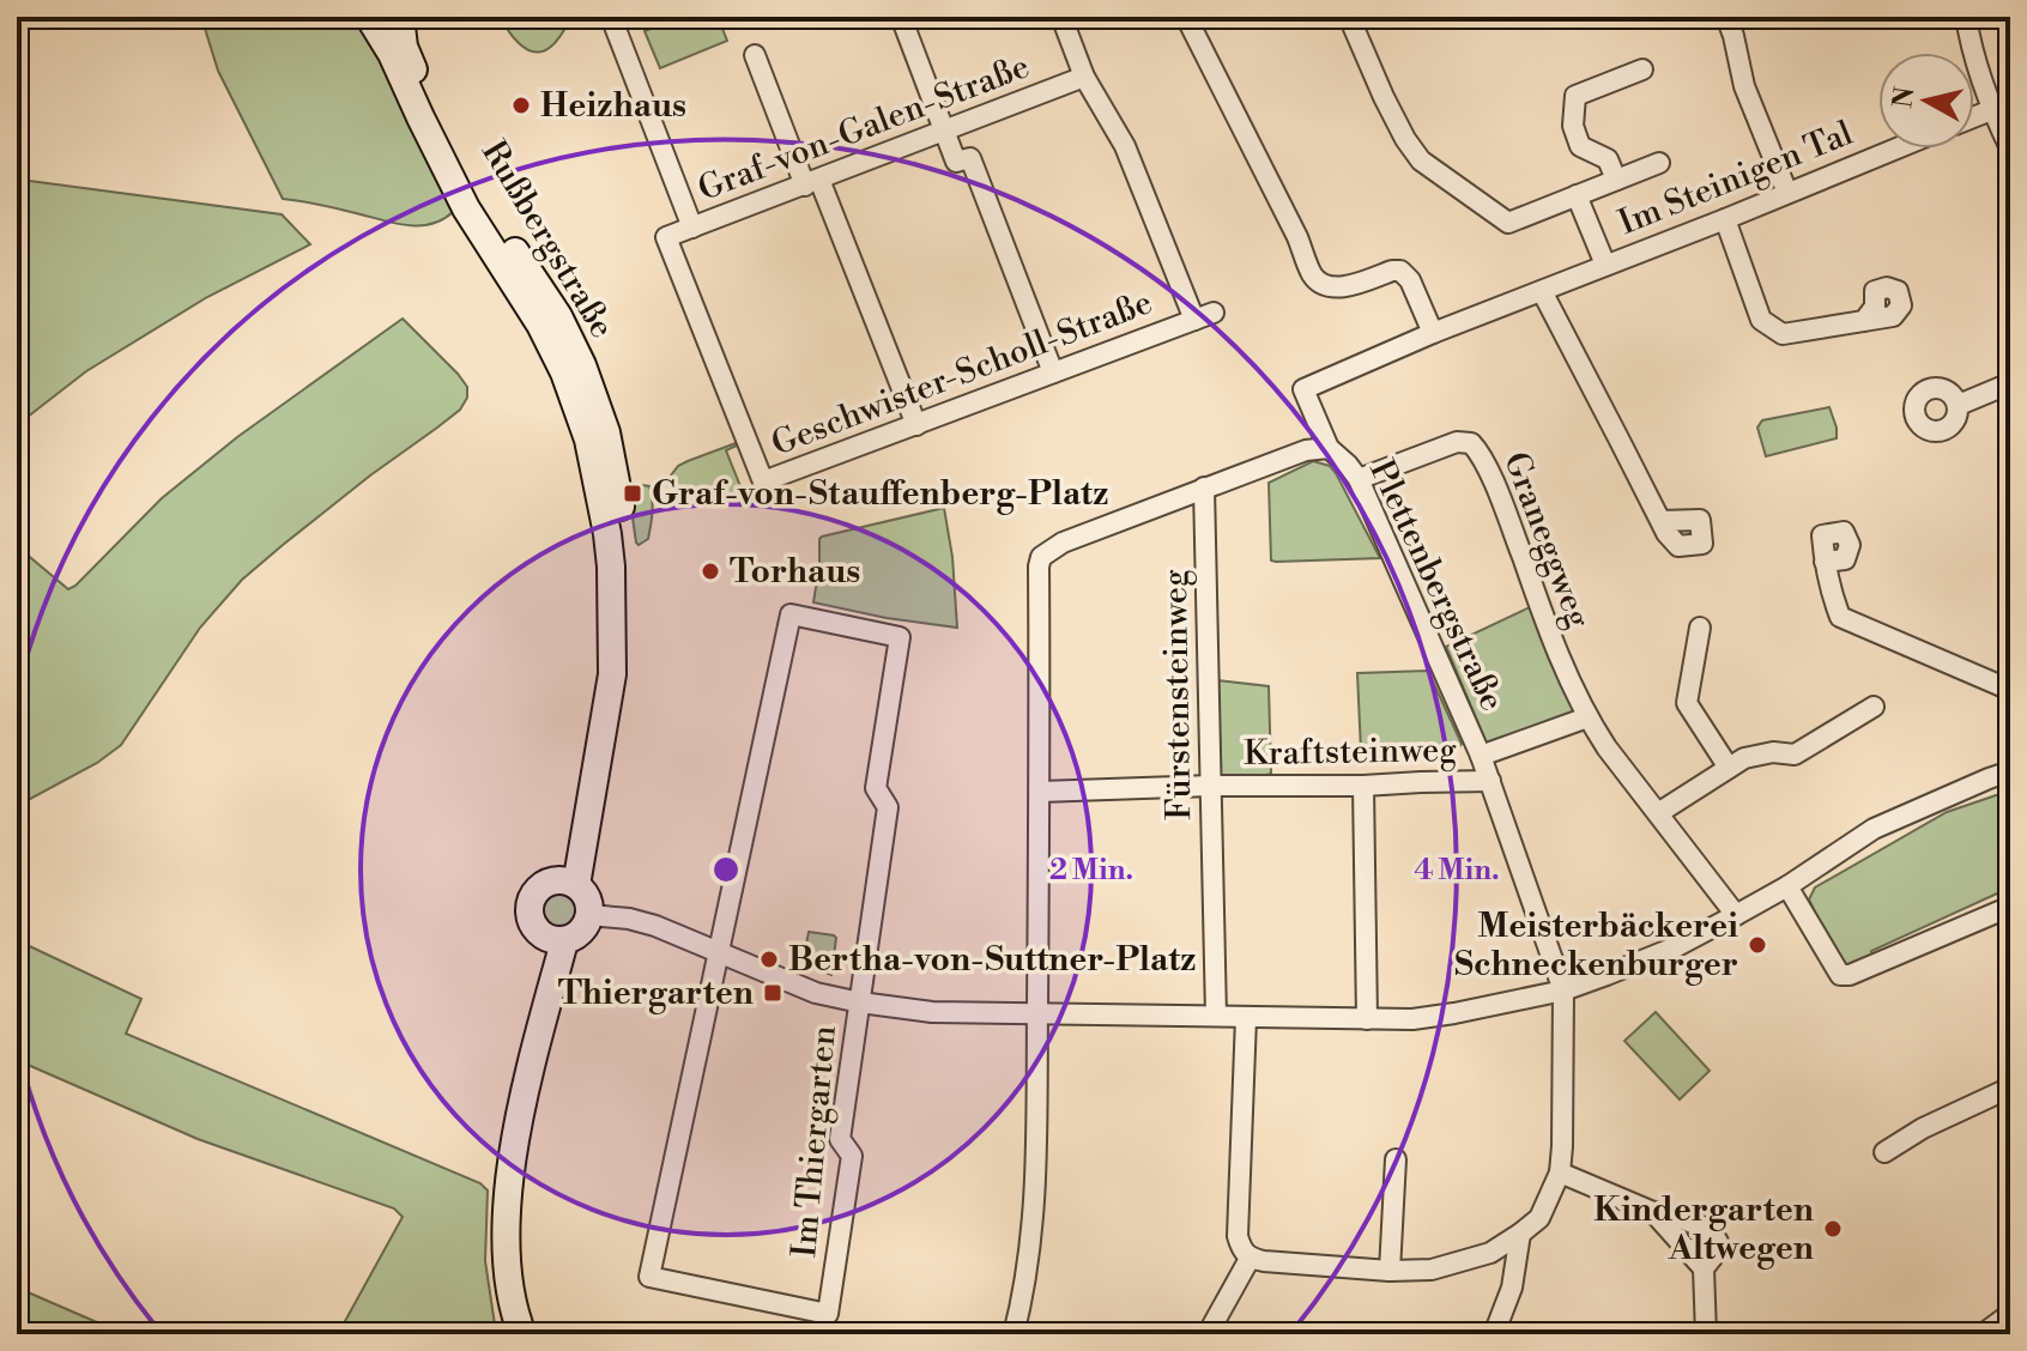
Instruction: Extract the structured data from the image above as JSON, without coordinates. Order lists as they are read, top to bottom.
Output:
{
  "streets": {
    "street": [
      "Graf-von-Galen-Straße",
      "Im Steinigen Tal",
      "Rußbergstraße",
      "Geschwister-Scholl-Straße",
      "Graneggweg",
      "Plettenbergstraße",
      "Fürstensteinweg",
      "Kraftsteinweg",
      "Im Thiergarten"
    ]
  },
  "crossings": [
    ["Graf-von-Galen-Straße", "Geschwister-Scholl-Straße"],
    ["Im Steinigen Tal", "Plettenbergstraße"],
    ["Graneggweg", "Plettenbergstraße"],
    ["Plettenbergstraße", "Fürstensteinweg"],
    ["Plettenbergstraße", "Kraftsteinweg"],
    ["Fürstensteinweg", "Kraftsteinweg"]
  ],
  "places": {
    "other": [
      "Heizhaus",
      "Torhaus",
      "Meisterbäckerei Schneckenburger",
      "Bertha-von-Suttner-Platz",
      "Kindergarten Altwegen"
    ],
    "transit": ["Graf-von-Stauffenberg-Platz", "Thiergarten"]
  },
  "north": "left",
  "rings": ["2 Min.", "4 Min."]
}
